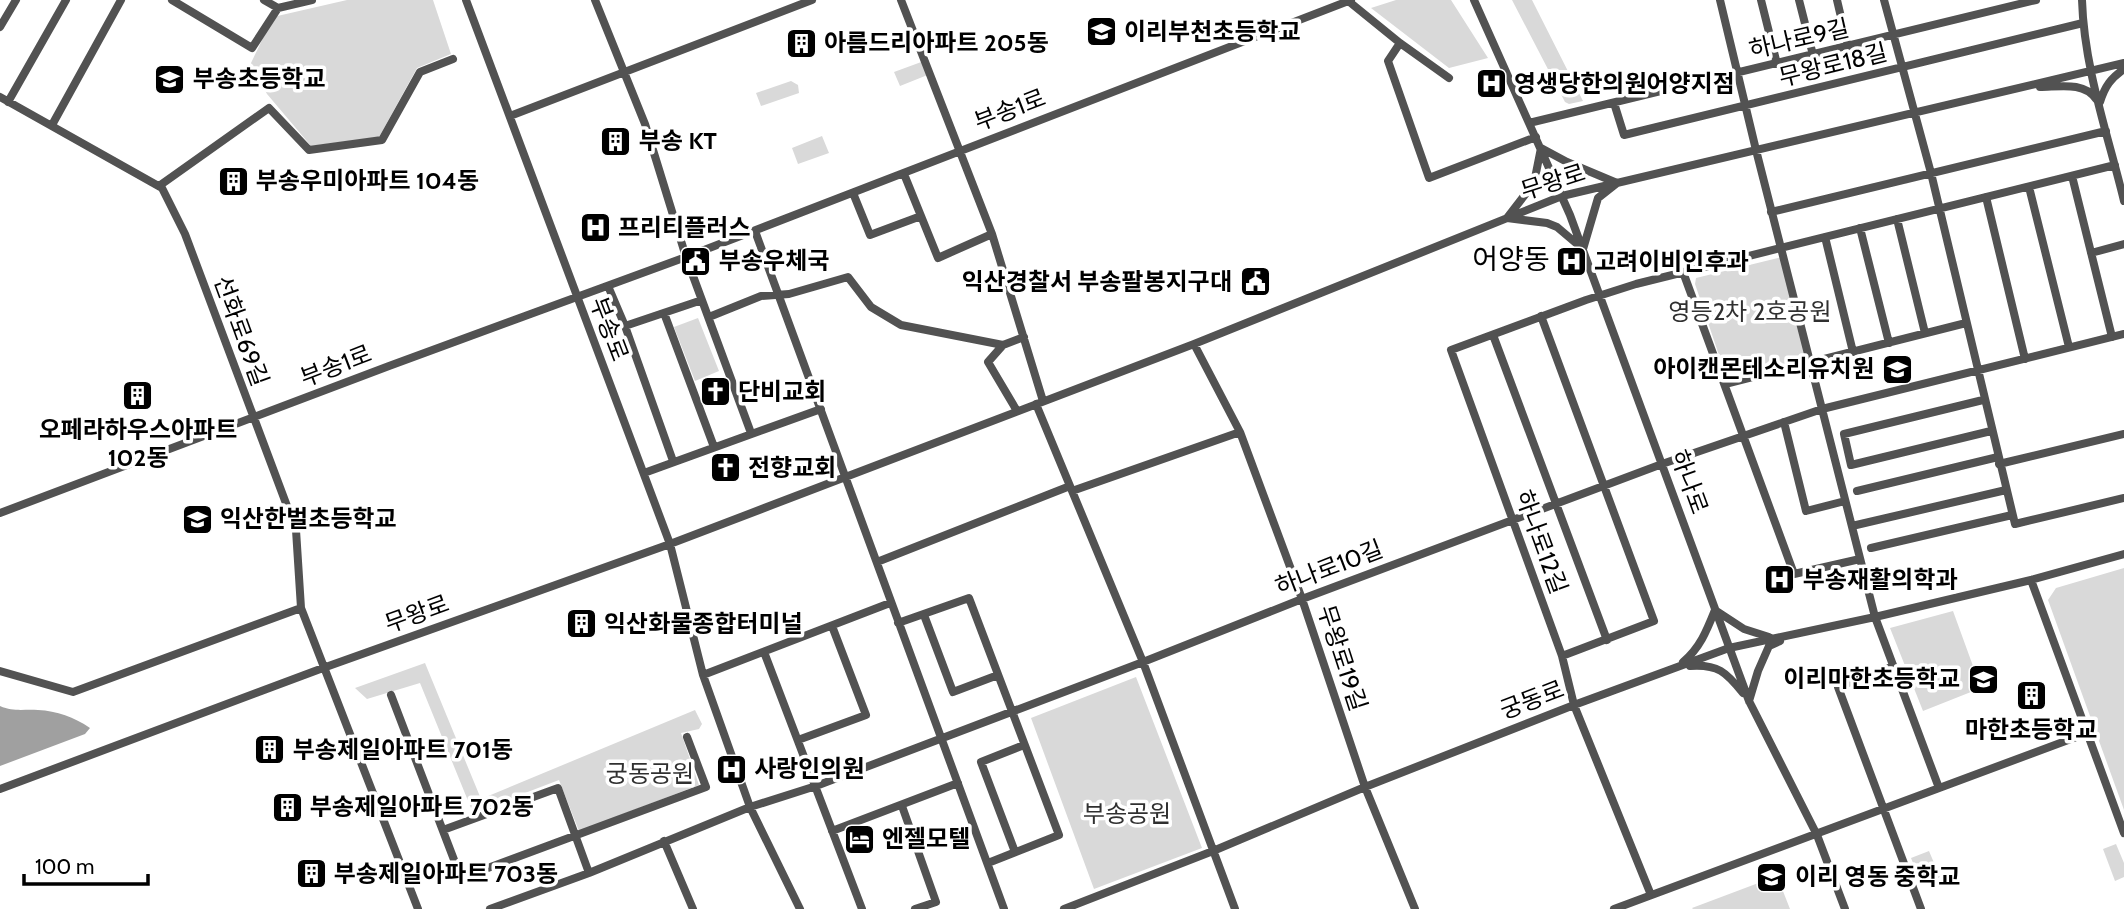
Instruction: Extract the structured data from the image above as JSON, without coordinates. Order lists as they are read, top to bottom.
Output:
{
  "streets": {
    "street": [
      "하나로9길",
      "무왕로18길",
      "부송1로",
      "무왕로",
      "부송로",
      "선화로69길",
      "하나로",
      "하나로12길",
      "하나로10길",
      "무왕로19길",
      "궁동로"
    ]
  },
  "crossings": [
    ["하나로9길", "무왕로18길"],
    ["하나로9길", "하나로"],
    ["부송1로", "부송로"],
    ["부송1로", "선화로69길"],
    ["무왕로", "부송로"],
    ["무왕로", "선화로69길"],
    ["무왕로", "하나로"],
    ["무왕로", "무왕로19길"],
    ["부송로", "하나로10길"],
    ["하나로", "하나로12길"],
    ["하나로", "하나로10길"],
    ["하나로", "궁동로"],
    ["하나로12길", "하나로10길"],
    ["하나로12길", "궁동로"],
    ["하나로10길", "무왕로19길"],
    ["무왕로19길", "궁동로"]
  ],
  "districts": ["어양동"],
  "parks": ["영등2차 2호공원", "궁동공원", "부송공원"],
  "places": {
    "school or university": [
      "이리부천초등학교",
      "부송초등학교",
      "아이캔몬테소리유치원",
      "익산한벌초등학교",
      "이리마한초등학교",
      "이리 영동 중학교"
    ],
    "building": [
      "아름드리아파트 205동",
      "부송 KT",
      "부송우미아파트 104동",
      "오페라하우스아파트 102동",
      "익산화물종합터미널",
      "마한초등학교",
      "부송제일아파트 701동",
      "부송제일아파트 702동",
      "부송제일아파트 703동"
    ],
    "hospital": [
      "영생당한의원어양지점",
      "프리티플러스",
      "고려이비인후과",
      "부송재활의학과",
      "사랑인의원"
    ],
    "public building": ["부송우체국", "익산경찰서 부송팔봉지구대"],
    "church": ["단비교회", "전향교회"],
    "hotel": ["엔젤모텔"]
  },
  "scale_bar": "100 m"
}
